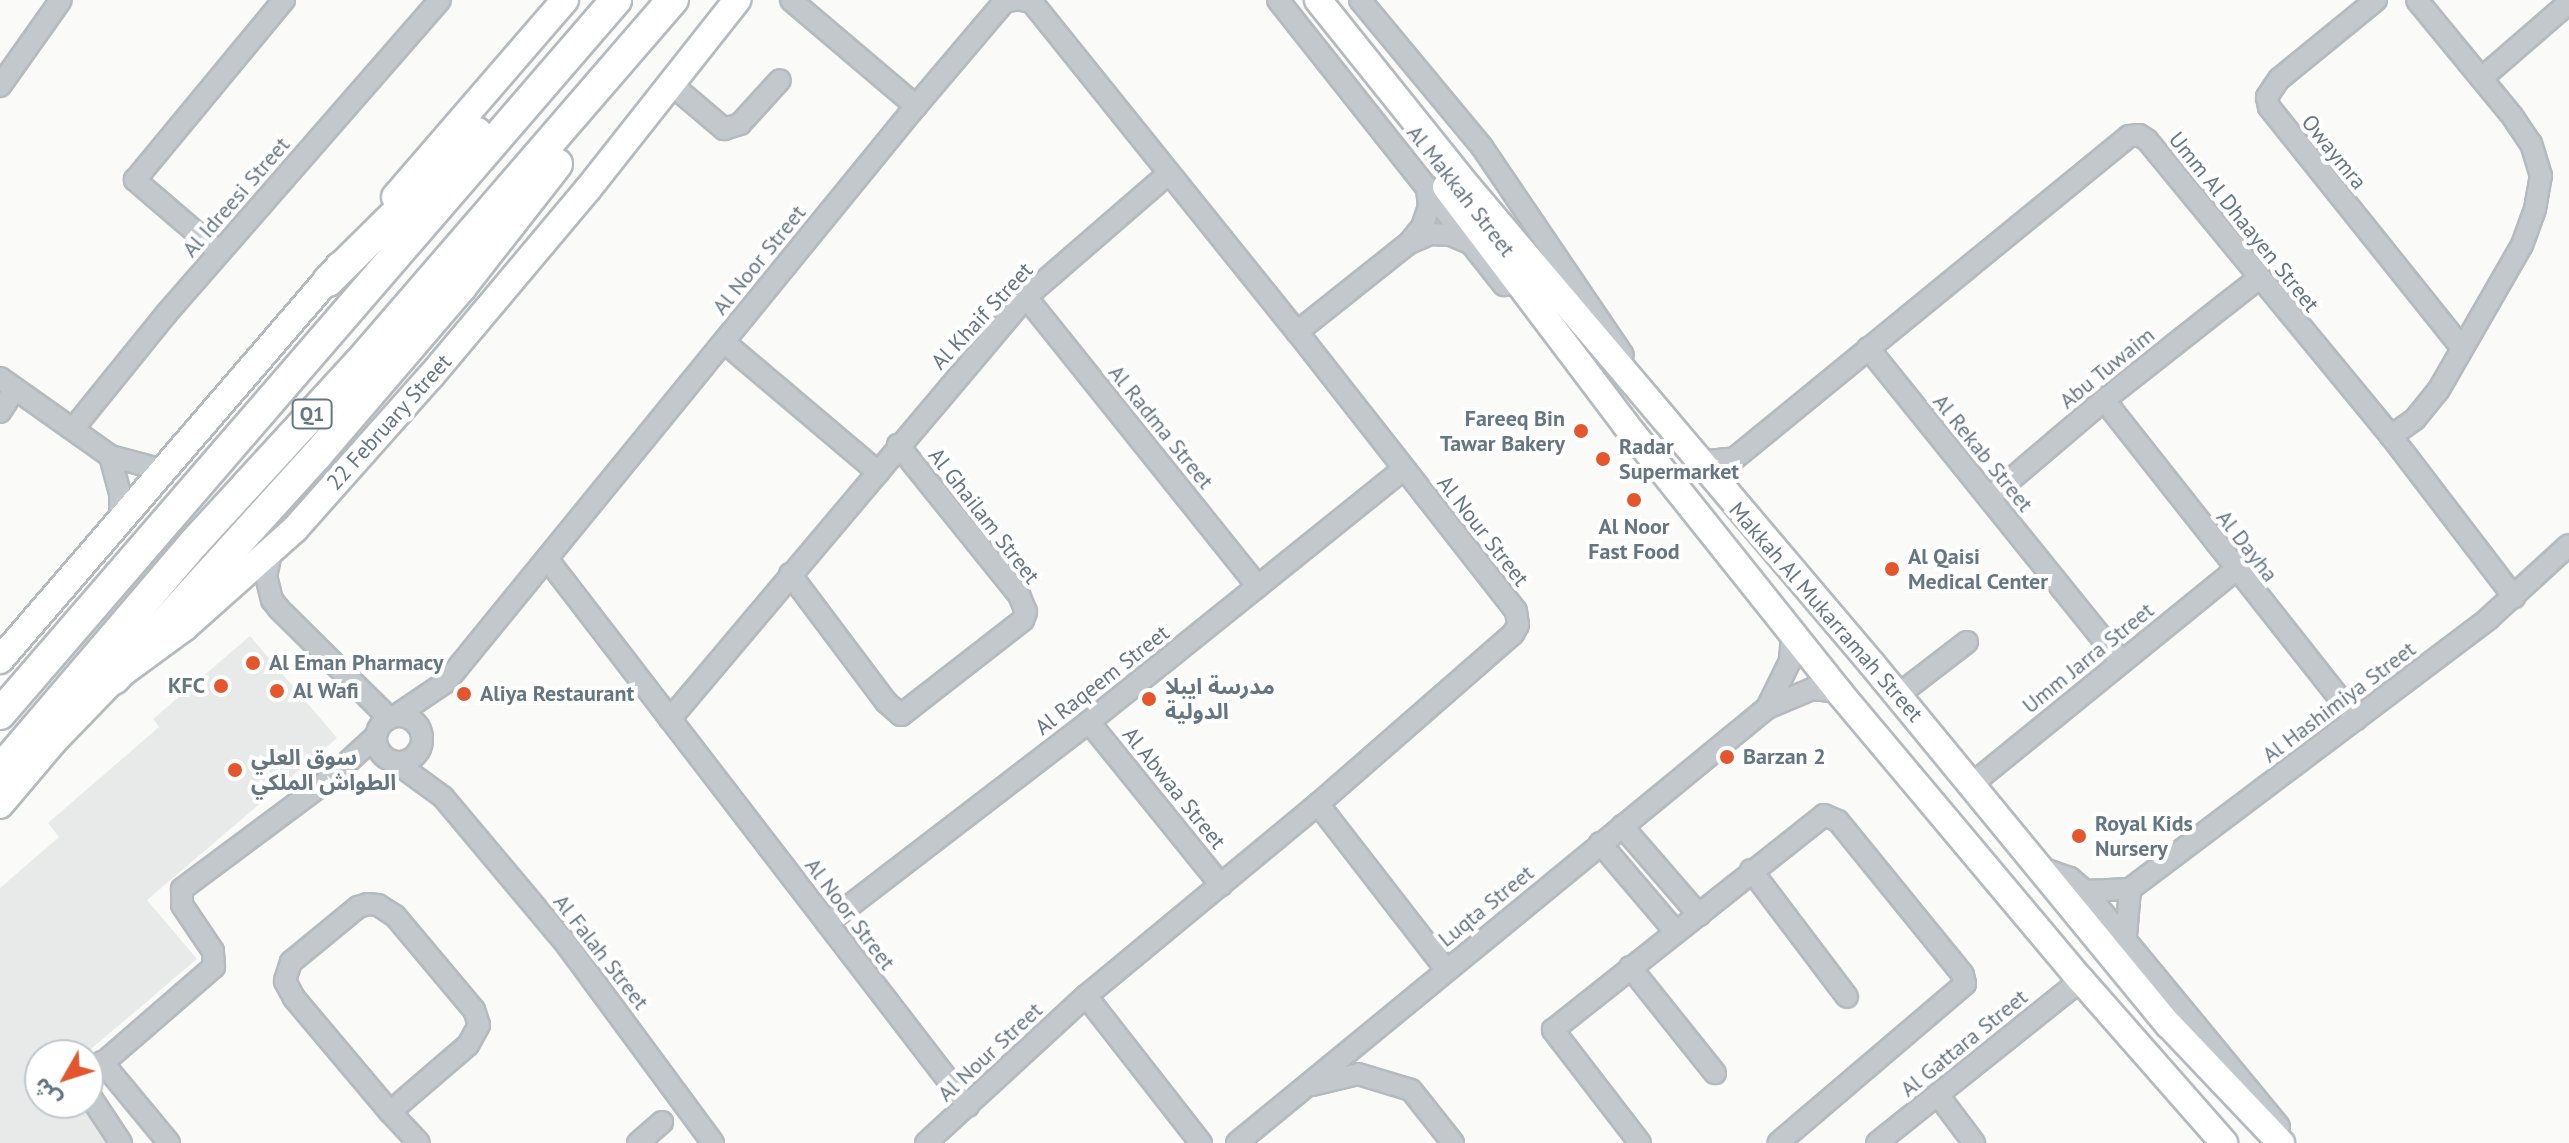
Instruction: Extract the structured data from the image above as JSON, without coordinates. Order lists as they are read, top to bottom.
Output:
{
  "streets": {
    "highway": ["Q1"],
    "main road": ["22 February Street", "Makkah Al Mukarramah Street"],
    "street": [
      "Owaymra",
      "Al Makkah Street",
      "Al Idreesi Street",
      "Umm Al Dhaayen Street",
      "Al Noor Street",
      "Al Khaif Street",
      "Abu Tuwaim",
      "Al Radma Street",
      "Al Rekab Street",
      "Al Ghailam Street",
      "Al Nour Street",
      "Al Dayha",
      "Umm Jarra Street",
      "Al Raqeem Street",
      "Al Hashimiya Street",
      "Al Abwaa Street",
      "Luqta Street",
      "Al Falah Street",
      "Al Gattara Street"
    ]
  },
  "crossings": [
    ["Al Makkah Street", "Makkah Al Mukarramah Street"],
    ["Umm Al Dhaayen Street", "Abu Tuwaim"],
    ["Umm Al Dhaayen Street", "Al Rekab Street"],
    ["Umm Al Dhaayen Street", "Al Hashimiya Street"],
    ["Al Noor Street", "Al Khaif Street"],
    ["Al Noor Street", "Al Nour Street"],
    ["Al Noor Street", "Al Raqeem Street"],
    ["Al Noor Street", "Al Falah Street"],
    ["Al Khaif Street", "Al Radma Street"],
    ["Al Khaif Street", "Al Ghailam Street"],
    ["Al Khaif Street", "Al Nour Street"],
    ["Abu Tuwaim", "Al Rekab Street"],
    ["Abu Tuwaim", "Al Dayha"],
    ["Al Radma Street", "Al Raqeem Street"],
    ["Al Rekab Street", "Umm Jarra Street"],
    ["Al Nour Street", "Al Raqeem Street"],
    ["Al Nour Street", "Al Abwaa Street"],
    ["Al Dayha", "Umm Jarra Street"],
    ["Al Dayha", "Al Hashimiya Street"],
    ["Makkah Al Mukarramah Street", "Umm Jarra Street"],
    ["Makkah Al Mukarramah Street", "Luqta Street"],
    ["Makkah Al Mukarramah Street", "Al Gattara Street"],
    ["Al Raqeem Street", "Al Abwaa Street"]
  ],
  "places": [
    "Fareeq Bin Tawar Bakery",
    "Radar Supermarket",
    "Al Noor Fast Food",
    "Al Qaisi Medical Center",
    "Al Eman Pharmacy",
    "KFC",
    "Al Wafi",
    "Aliya Restaurant",
    "مدرسة ايبلا الدولية",
    "Barzan 2",
    "سوق العلي الطواش الملكي",
    "Royal Kids Nursery"
  ],
  "north": "bottom left"
}
